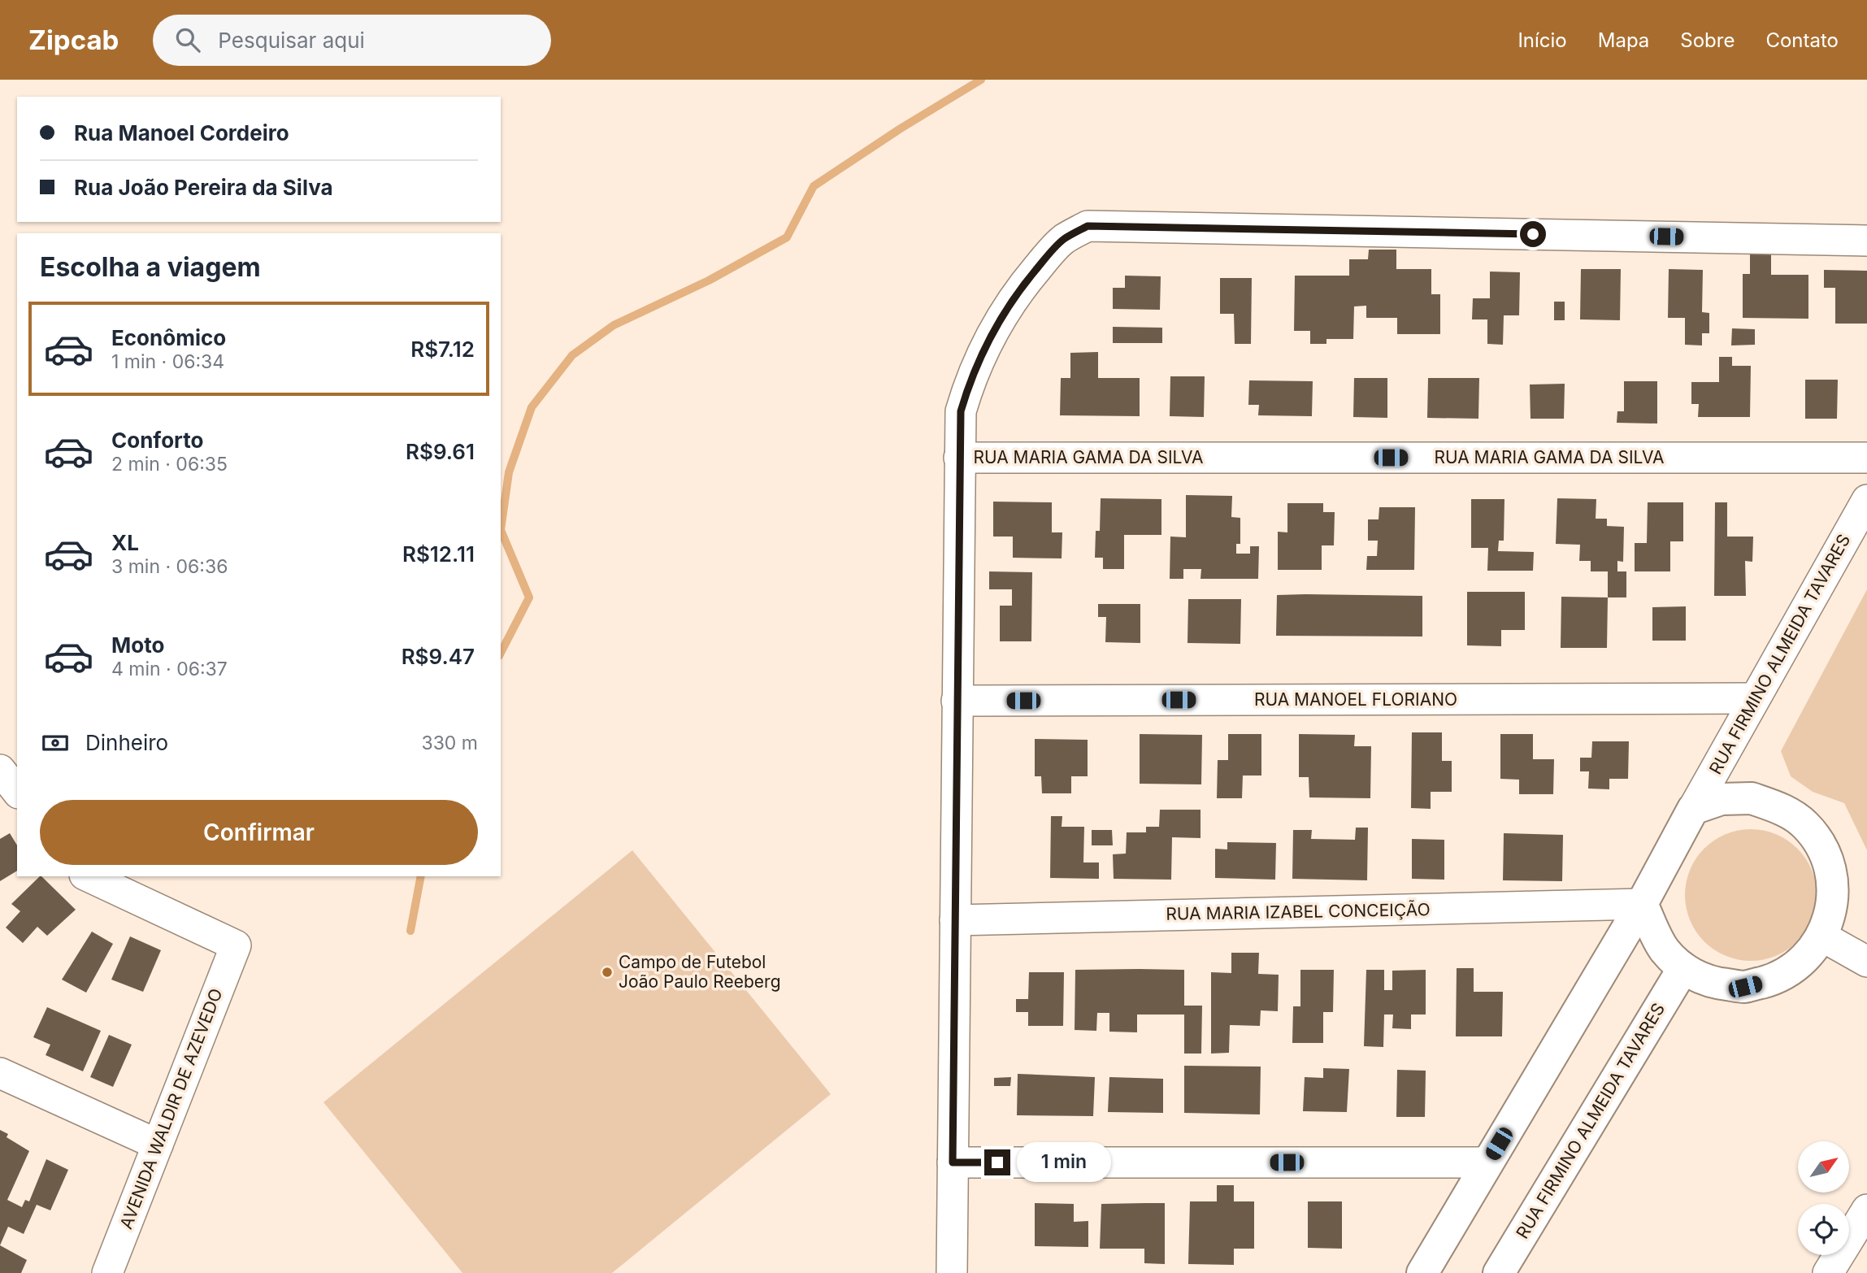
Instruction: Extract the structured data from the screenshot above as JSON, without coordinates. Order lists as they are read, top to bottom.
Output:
{
  "streets": {
    "street": [
      "RUA MARIA GAMA DA SILVA",
      "RUA FIRMINO ALMEIDA TAVARES",
      "RUA MANOEL FLORIANO",
      "RUA MARIA IZABEL CONCEIÇÃO",
      "AVENIDA WALDIR DE AZEVEDO"
    ]
  },
  "crossings": [
    ["RUA FIRMINO ALMEIDA TAVARES", "RUA MANOEL FLORIANO"],
    ["RUA FIRMINO ALMEIDA TAVARES", "RUA MARIA IZABEL CONCEIÇÃO"]
  ],
  "places": ["Campo de Futebol João Paulo Reeberg"],
  "north": "top right",
  "page": {
    "header": "Zipcab",
    "search": "Pesquisar aqui",
    "nav": [
      "Início",
      "Mapa",
      "Sobre",
      "Contato"
    ],
    "banner": ["Rua Manoel Cordeiro", "Rua João Pereira da Silva"],
    "heading": "Escolha a viagem",
    "list": [
      {
        "name": "Econômico",
        "note": "1 min · 06:34",
        "value": "R$7.12"
      },
      {
        "name": "Conforto",
        "note": "2 min · 06:35",
        "value": "R$9.61"
      },
      {
        "name": "XL",
        "note": "3 min · 06:36",
        "value": "R$12.11"
      },
      {
        "name": "Moto",
        "note": "4 min · 06:37",
        "value": "R$9.47"
      }
    ],
    "pay": ["Dinheiro", "330 m"],
    "buttons": "Confirmar",
    "bubble": "1 min"
  }
}
